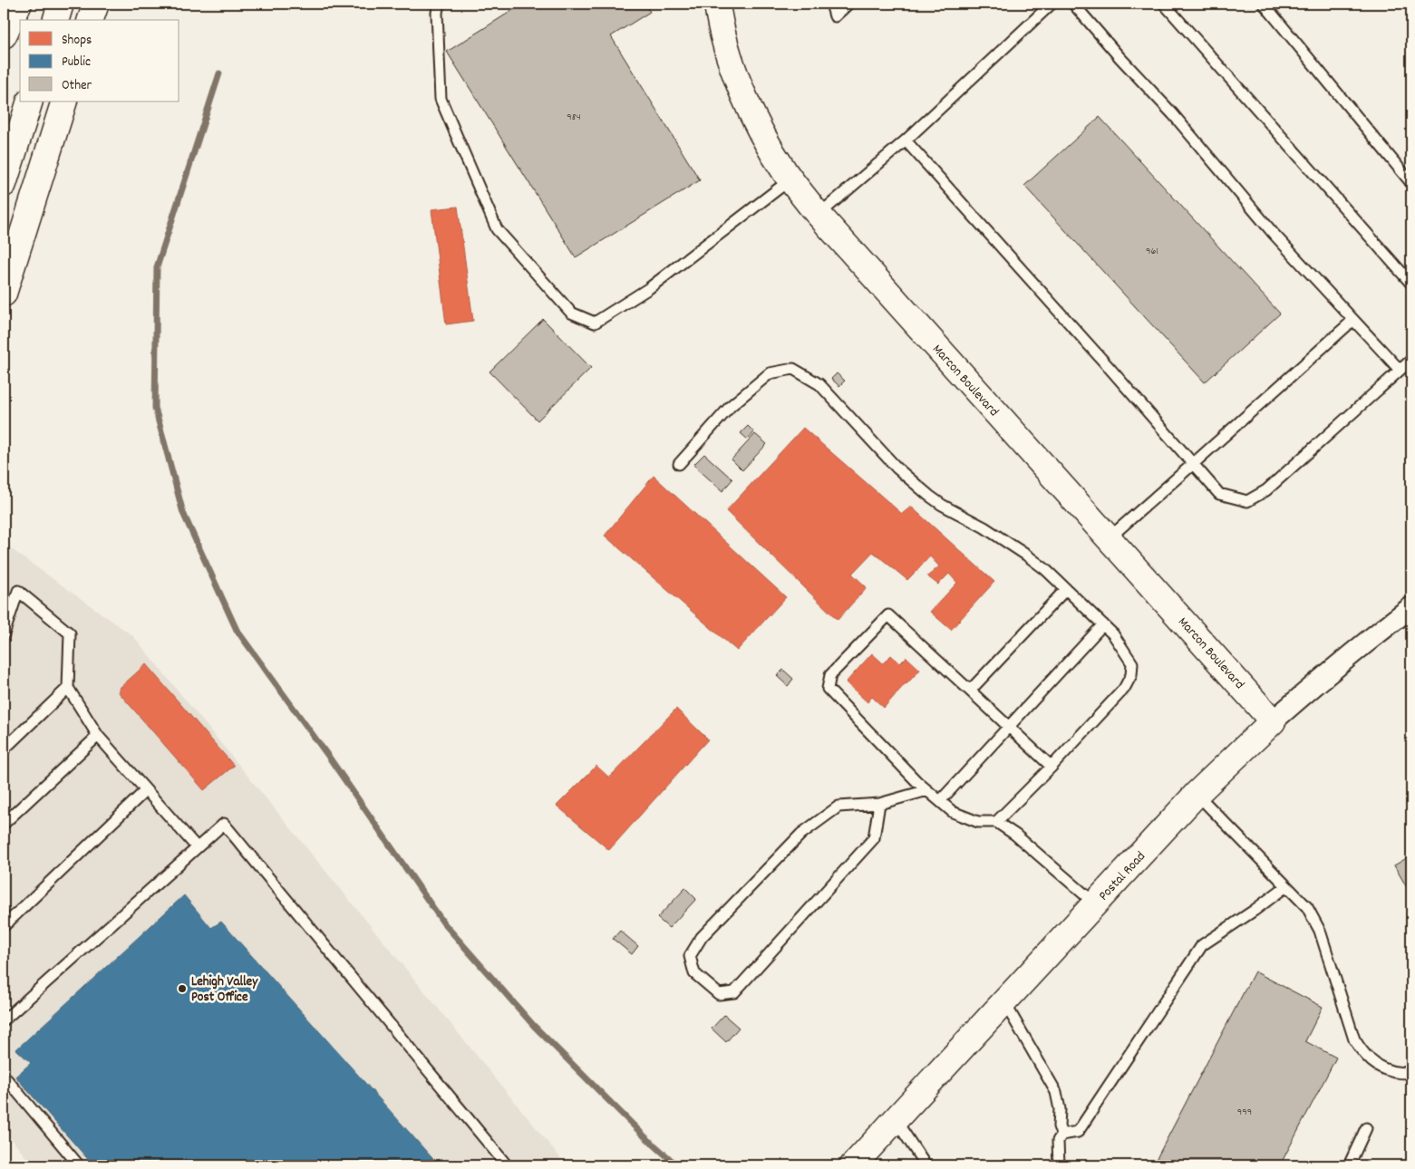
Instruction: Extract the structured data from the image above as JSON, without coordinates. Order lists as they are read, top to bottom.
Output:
{
  "streets": {
    "main road": ["Marcon Boulevard", "Postal Road"]
  },
  "crossings": [
    ["Marcon Boulevard", "Postal Road"]
  ],
  "places": ["Lehigh Valley Post Office"],
  "house_numbers": ["984", "961", "999"],
  "legend": ["Shops", "Public", "Other"]
}
